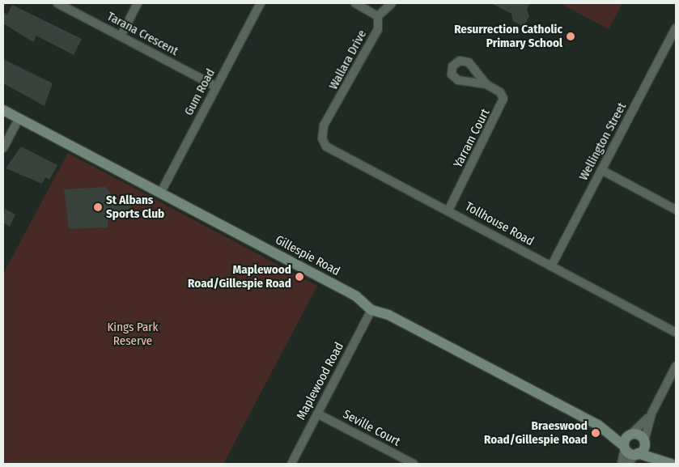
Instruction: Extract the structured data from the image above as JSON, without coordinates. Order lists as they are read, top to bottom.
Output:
{
  "streets": {
    "street": [
      "Tarana Crescent",
      "Wallara Drive",
      "Gum Road",
      "Yarram Court",
      "Wellington Street",
      "Tollhouse Road",
      "Gillespie Road",
      "Maplewood Road",
      "Seville Court"
    ]
  },
  "crossings": [
    ["Tarana Crescent", "Gum Road"],
    ["Wallara Drive", "Tollhouse Road"],
    ["Gum Road", "Gillespie Road"],
    ["Yarram Court", "Tollhouse Road"],
    ["Wellington Street", "Tollhouse Road"],
    ["Gillespie Road", "Maplewood Road"],
    ["Maplewood Road", "Seville Court"]
  ],
  "parks": ["Kings Park Reserve"],
  "places": [
    "Resurrection Catholic Primary School",
    "St Albans Sports Club",
    "Maplewood Road/Gillespie Road",
    "Braeswood Road/Gillespie Road"
  ]
}
